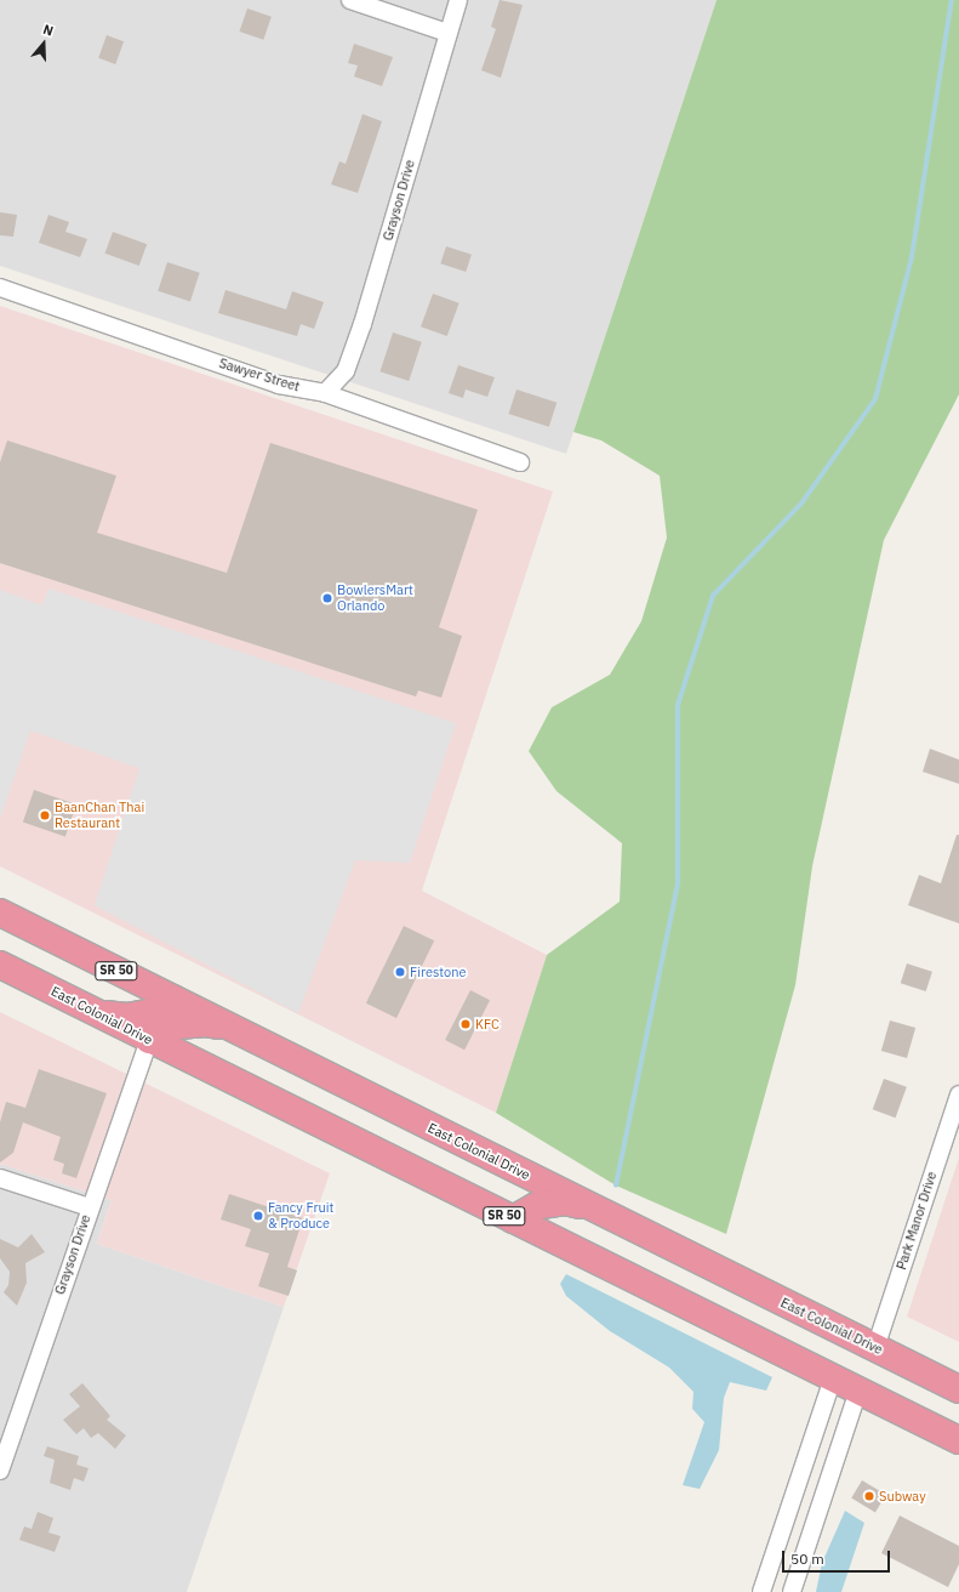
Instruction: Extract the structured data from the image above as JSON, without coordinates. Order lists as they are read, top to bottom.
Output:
{
  "streets": {
    "highway": ["SR 50", "East Colonial Drive"],
    "street": ["Grayson Drive", "Sawyer Street", "Park Manor Drive"]
  },
  "crossings": [
    ["Grayson Drive", "Sawyer Street"],
    ["Grayson Drive", "East Colonial Drive"],
    ["East Colonial Drive", "Park Manor Drive"]
  ],
  "places": [
    "BowlersMart Orlando",
    "BaanChan Thai Restaurant",
    "Firestone",
    "KFC",
    "Fancy Fruit & Produce",
    "Subway"
  ],
  "scale_bar": "50 m",
  "north": "top"
}
